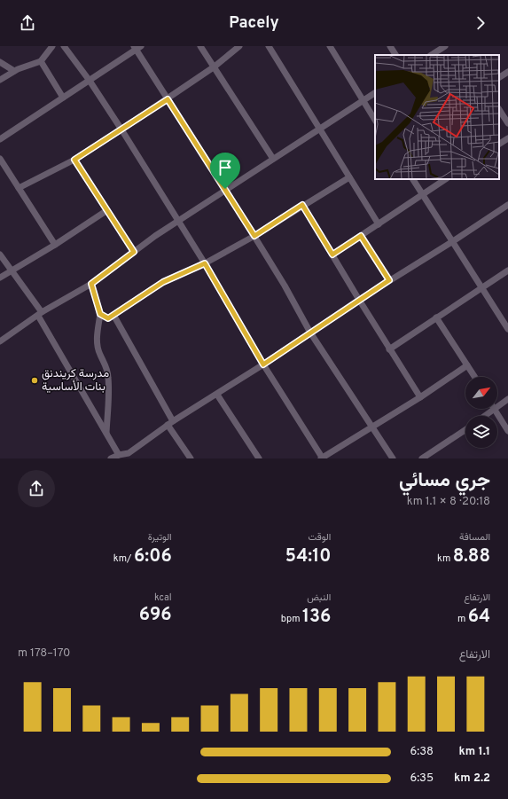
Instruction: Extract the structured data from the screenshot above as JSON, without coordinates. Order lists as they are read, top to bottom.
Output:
{
  "places": ["مدرسة كريندنق بنات الأساسية"],
  "north": "top right",
  "page": {
    "header": "Pacely",
    "heading": ["جري مسائي", "20:18 · 8 × 1.1 km"],
    "stats": [
      ["المسافة", "8.88 km"],
      ["الوقت", "54:10"],
      ["الوتيرة", "6:06 /km"],
      ["الارتفاع", "64 m"],
      ["النبض", "136 bpm"],
      ["kcal", "696"]
    ],
    "chart": ["الارتفاع", "170–178 m"],
    "list": [
      {
        "name": "1.1 km",
        "note": "6:38"
      },
      {
        "name": "2.2 km",
        "note": "6:35"
      }
    ]
  }
}
